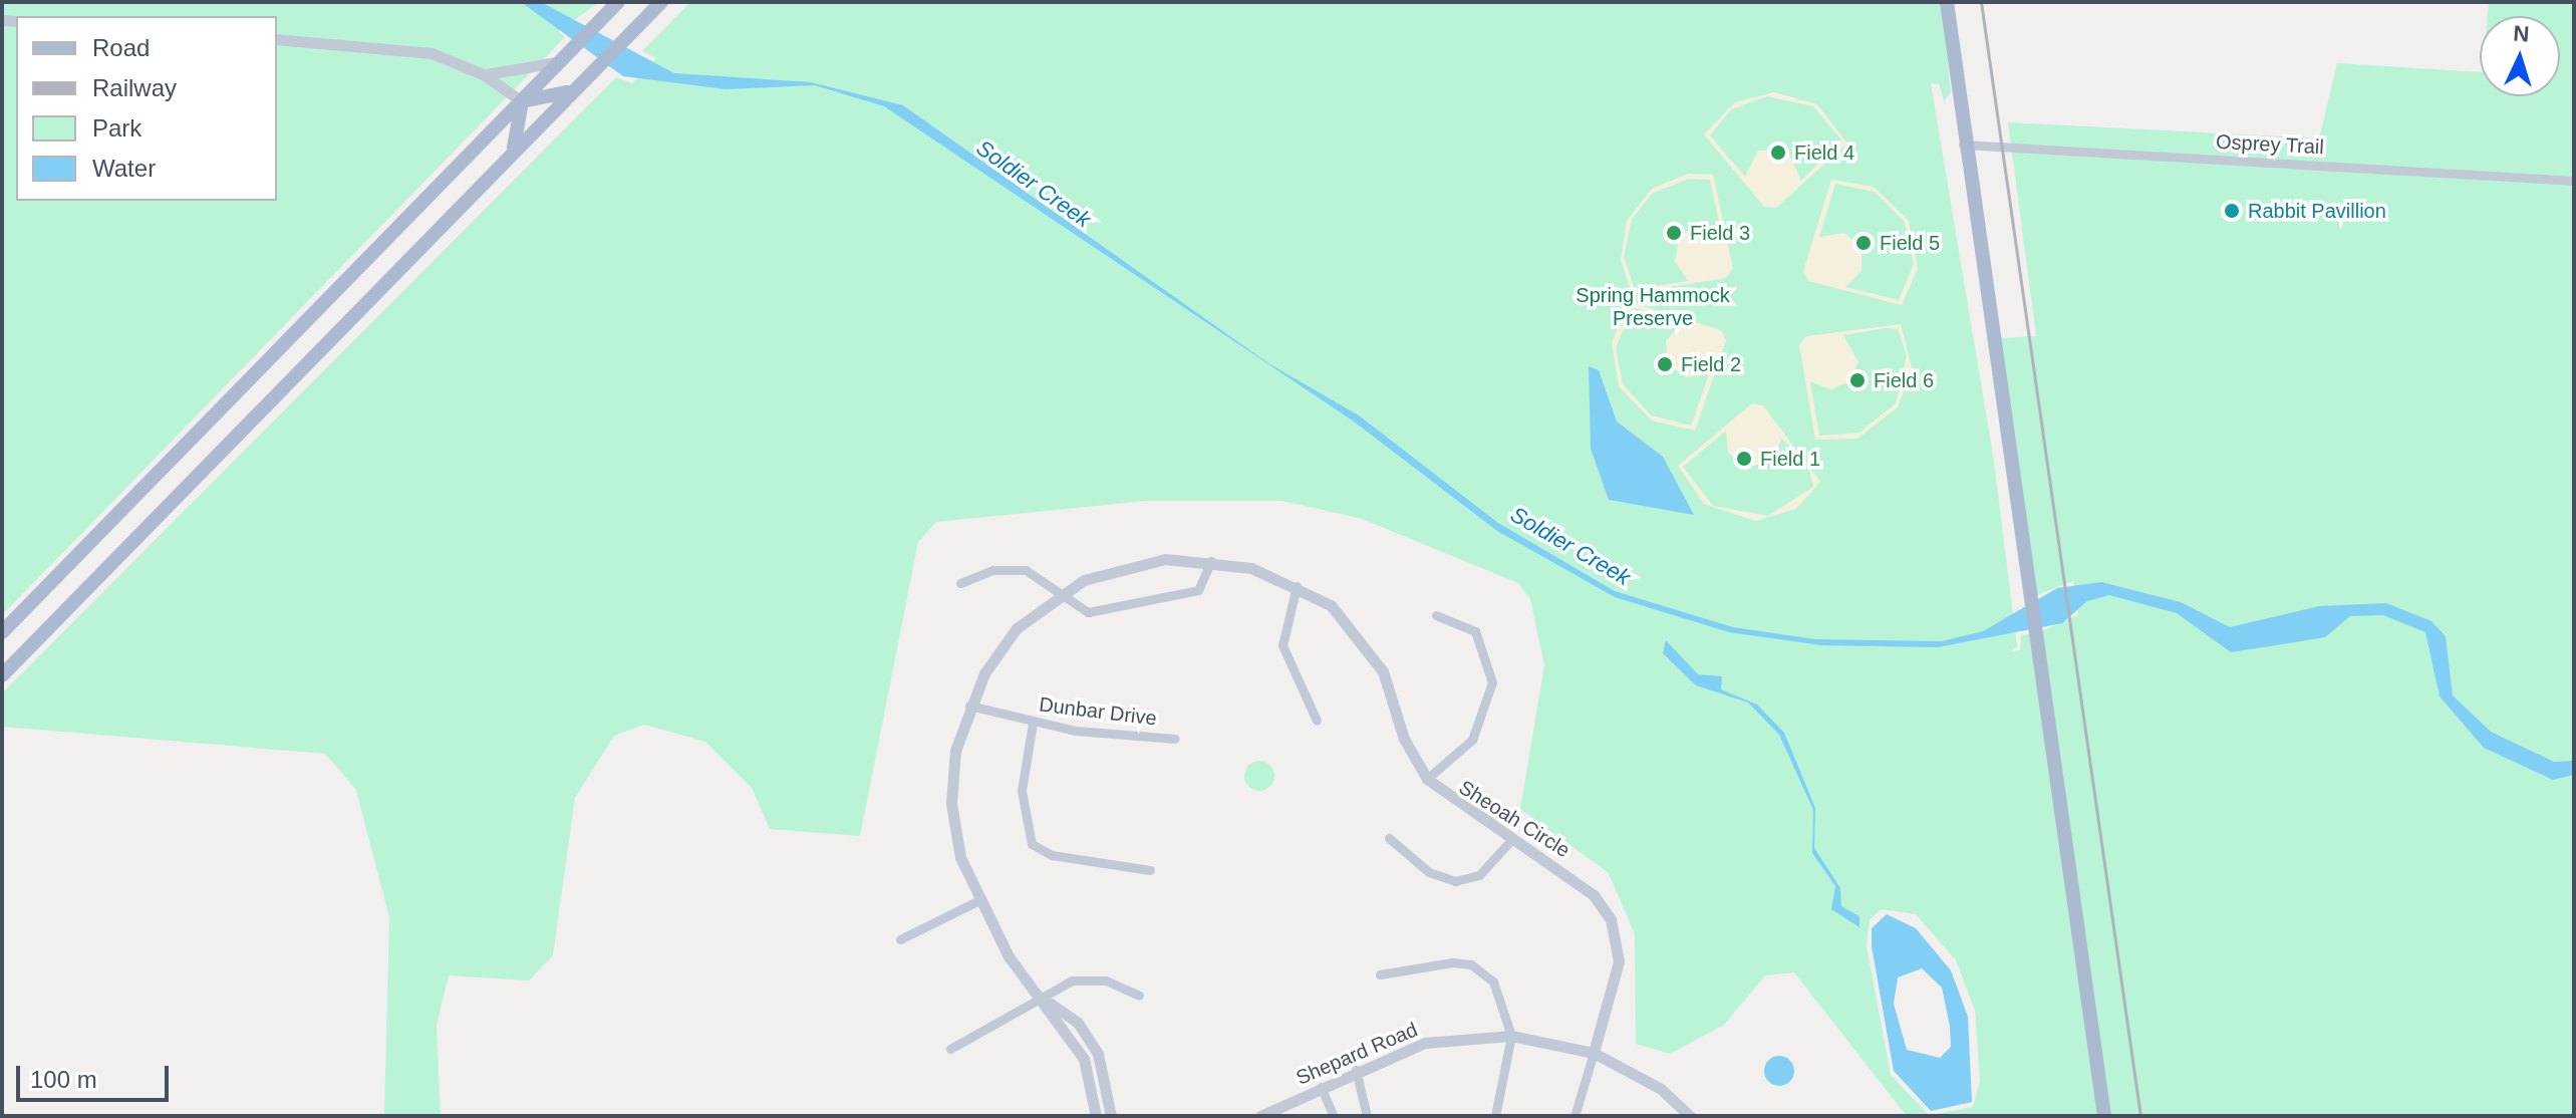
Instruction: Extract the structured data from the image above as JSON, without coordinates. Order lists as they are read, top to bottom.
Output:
{
  "streets": {
    "street": [
      "Osprey Trail",
      "Dunbar Drive",
      "Sheoah Circle",
      "Shepard Road"
    ]
  },
  "crossings": [
    ["Sheoah Circle", "Shepard Road"]
  ],
  "water": ["Soldier Creek"],
  "parks": ["Spring Hammock Preserve"],
  "places": [
    "Field 4",
    "Rabbit Pavillion",
    "Field 3",
    "Field 5",
    "Field 2",
    "Field 6",
    "Field 1"
  ],
  "legend": [
    "Road",
    "Railway",
    "Park",
    "Water"
  ],
  "scale_bar": "100 m",
  "north": "top"
}
